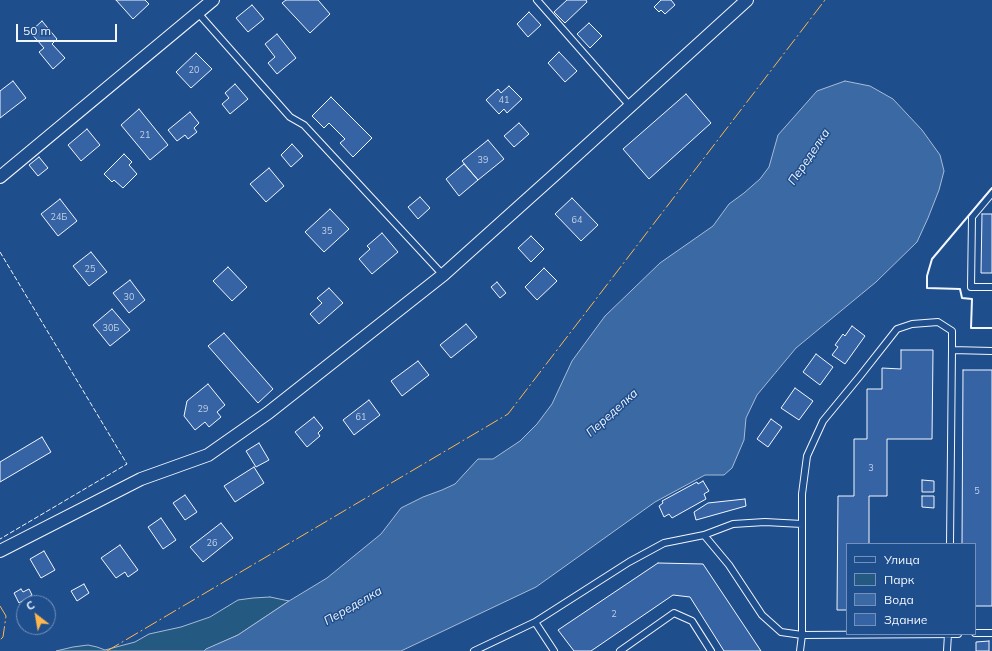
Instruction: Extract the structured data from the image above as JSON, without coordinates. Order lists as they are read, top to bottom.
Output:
{
  "water": ["Переделка"],
  "house_numbers": [
    "20",
    "41",
    "21",
    "39",
    "24Б",
    "64",
    "35",
    "25",
    "30",
    "30Б",
    "29",
    "61",
    "3",
    "5",
    "26",
    "2"
  ],
  "legend": [
    "Улица",
    "Парк",
    "Вода",
    "Здание"
  ],
  "scale_bar": "50 m",
  "north": "top left"
}
